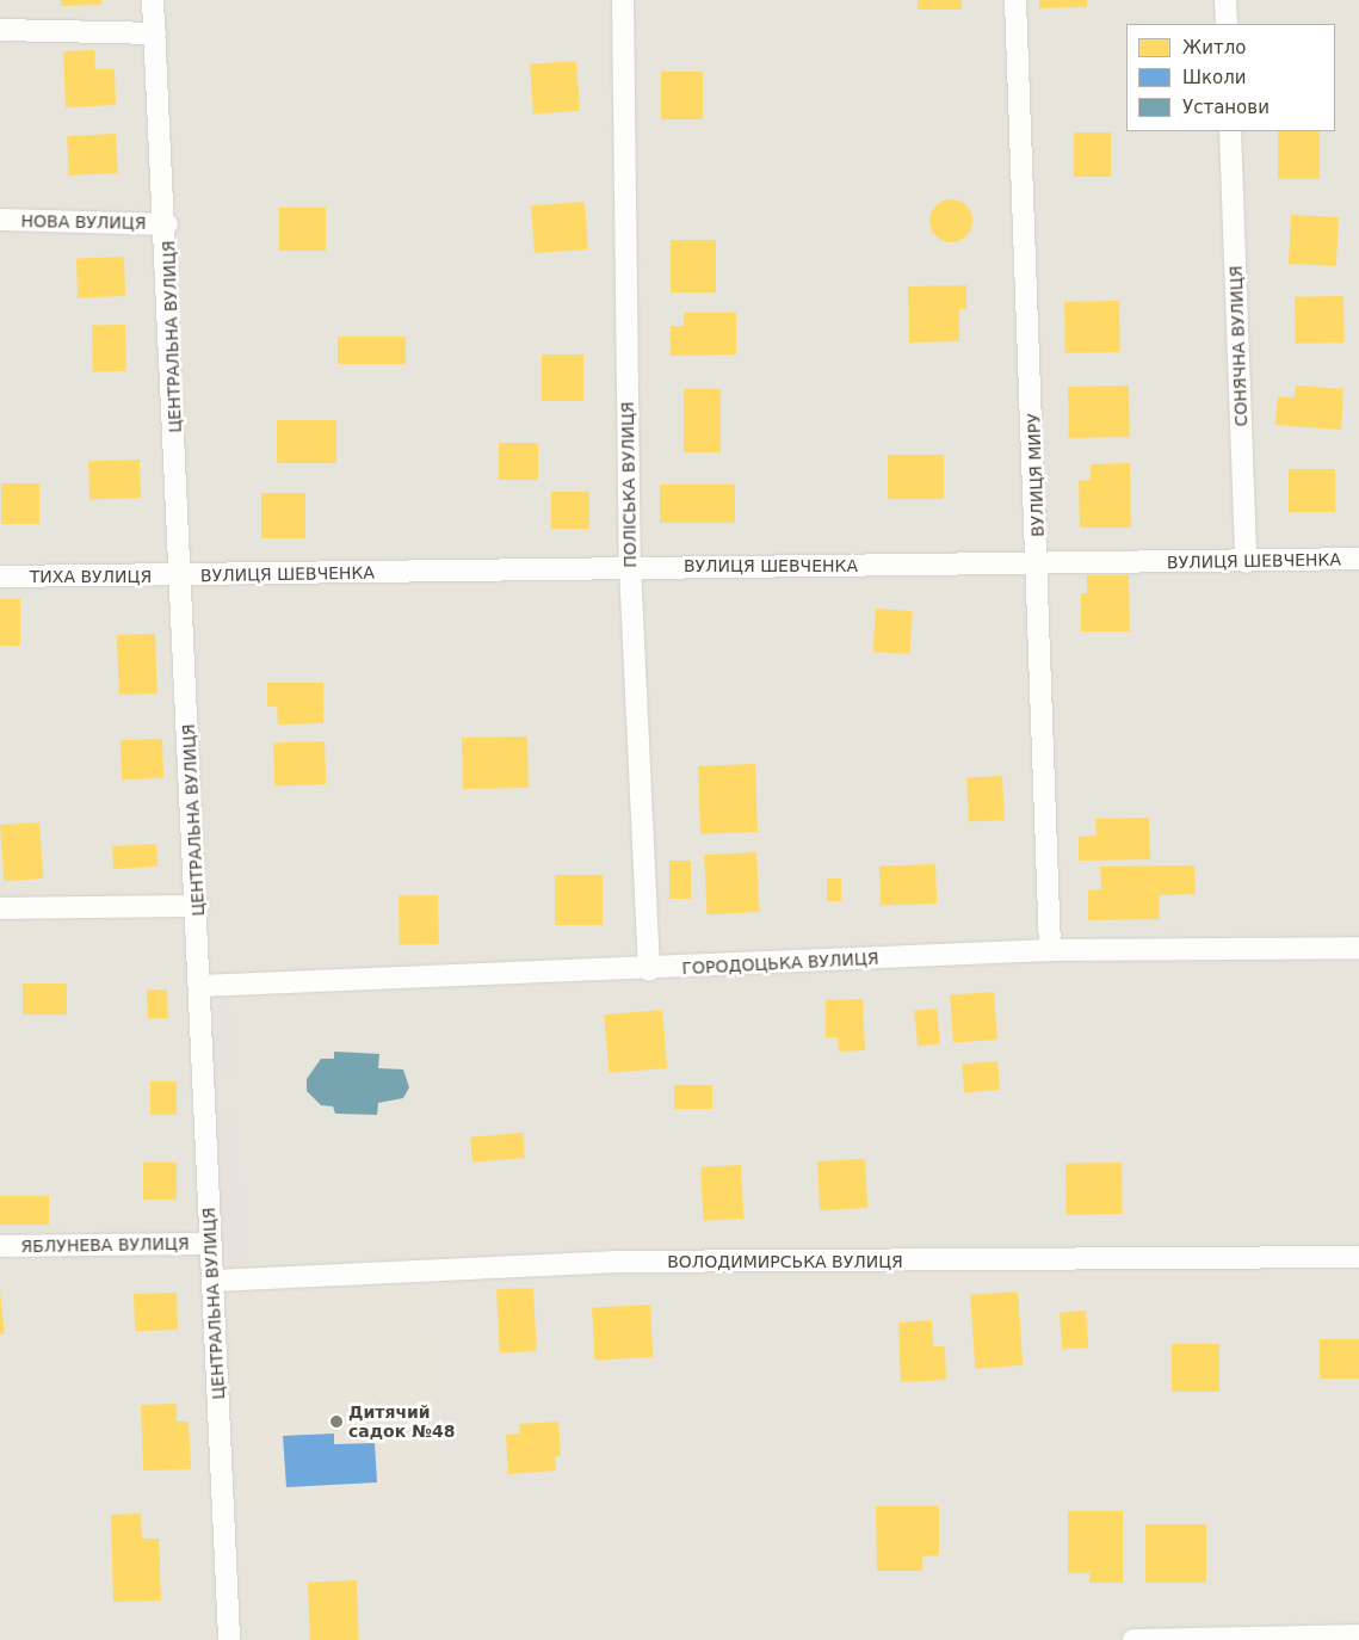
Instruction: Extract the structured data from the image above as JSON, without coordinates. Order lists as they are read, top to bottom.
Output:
{
  "streets": {
    "street": [
      "НОВА ВУЛИЦЯ",
      "ЦЕНТРАЛЬНА ВУЛИЦЯ",
      "СОНЯЧНА ВУЛИЦЯ",
      "ВУЛИЦЯ МИРУ",
      "ПОЛІСЬКА ВУЛИЦЯ",
      "ВУЛИЦЯ ШЕВЧЕНКА",
      "ТИХА ВУЛИЦЯ",
      "ГОРОДОЦЬКА ВУЛИЦЯ",
      "ЯБЛУНЕВА ВУЛИЦЯ",
      "ВОЛОДИМИРСЬКА ВУЛИЦЯ"
    ]
  },
  "crossings": [
    ["НОВА ВУЛИЦЯ", "ЦЕНТРАЛЬНА ВУЛИЦЯ"],
    ["ЦЕНТРАЛЬНА ВУЛИЦЯ", "ВУЛИЦЯ ШЕВЧЕНКА"],
    ["ЦЕНТРАЛЬНА ВУЛИЦЯ", "ТИХА ВУЛИЦЯ"],
    ["ЦЕНТРАЛЬНА ВУЛИЦЯ", "ГОРОДОЦЬКА ВУЛИЦЯ"],
    ["ЦЕНТРАЛЬНА ВУЛИЦЯ", "ЯБЛУНЕВА ВУЛИЦЯ"],
    ["ЦЕНТРАЛЬНА ВУЛИЦЯ", "ВОЛОДИМИРСЬКА ВУЛИЦЯ"],
    ["СОНЯЧНА ВУЛИЦЯ", "ВУЛИЦЯ ШЕВЧЕНКА"],
    ["ВУЛИЦЯ МИРУ", "ВУЛИЦЯ ШЕВЧЕНКА"],
    ["ВУЛИЦЯ МИРУ", "ГОРОДОЦЬКА ВУЛИЦЯ"],
    ["ПОЛІСЬКА ВУЛИЦЯ", "ВУЛИЦЯ ШЕВЧЕНКА"],
    ["ПОЛІСЬКА ВУЛИЦЯ", "ГОРОДОЦЬКА ВУЛИЦЯ"],
    ["ВУЛИЦЯ ШЕВЧЕНКА", "ТИХА ВУЛИЦЯ"]
  ],
  "places": ["Дитячий садок №48"],
  "legend": ["Житло", "Школи", "Установи"]
}
